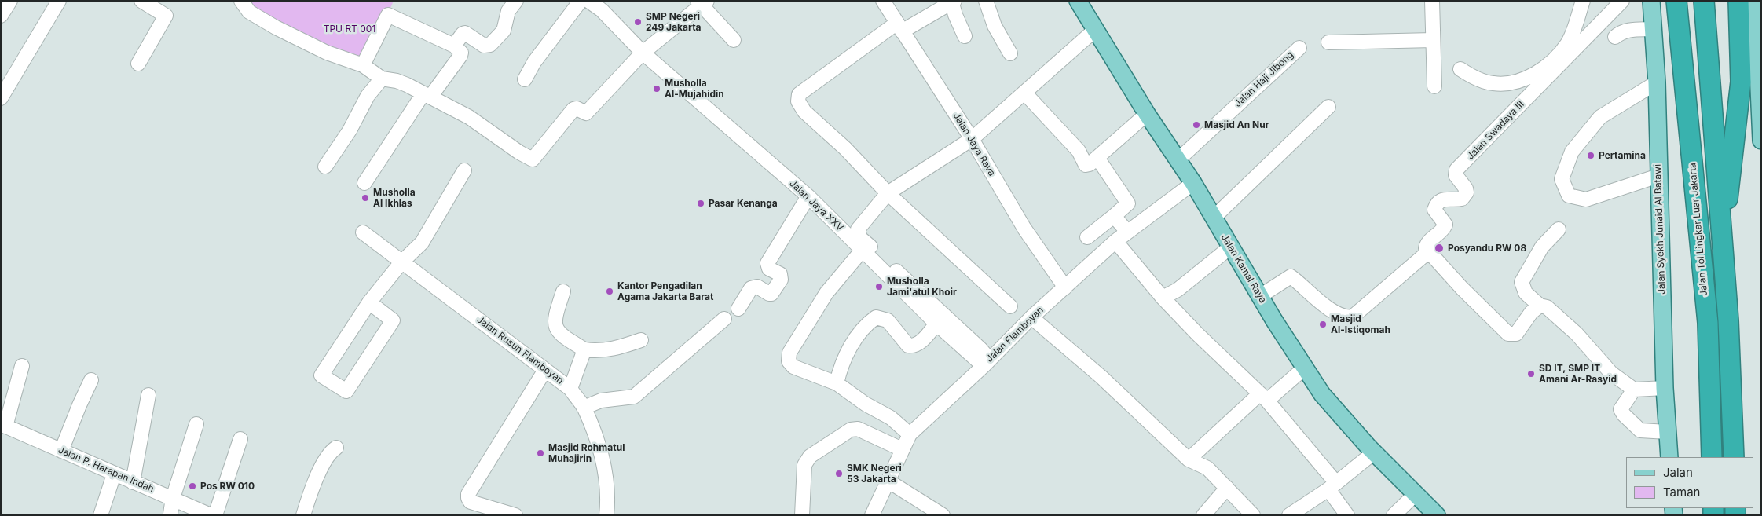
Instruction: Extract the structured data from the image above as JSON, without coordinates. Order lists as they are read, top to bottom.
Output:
{
  "streets": {
    "highway": ["Jalan Tol Lingkar Luar Jakarta"],
    "main road": ["Jalan Syekh Junaid Al Batawi", "Jalan Kamal Raya"],
    "street": [
      "Jalan Haji Jibong",
      "Jalan Swadaya III",
      "Jalan Jaya Raya",
      "Jalan Jaya XXV",
      "Jalan Flamboyan",
      "Jalan Rusun Flamboyan",
      "Jalan P. Harapan Indah"
    ]
  },
  "crossings": [
    ["Jalan Haji Jibong", "Jalan Kamal Raya"],
    ["Jalan Jaya Raya", "Jalan Flamboyan"],
    ["Jalan Jaya XXV", "Jalan Flamboyan"],
    ["Jalan Kamal Raya", "Jalan Flamboyan"]
  ],
  "parks": ["TPU RT 001"],
  "places": [
    "SMP Negeri 249 Jakarta",
    "Musholla Al-Mujahidin",
    "Masjid An Nur",
    "Pertamina",
    "Musholla Al Ikhlas",
    "Pasar Kenanga",
    "Posyandu RW 08",
    "Musholla Jami'atul Khoir",
    "Kantor Pengadilan Agama Jakarta Barat",
    "Masjid Al-Istiqomah",
    "SD IT, SMP IT Amani Ar-Rasyid",
    "Masjid Rohmatul Muhajirin",
    "SMK Negeri 53 Jakarta",
    "Pos RW 010"
  ],
  "legend": ["Jalan", "Taman"]
}
